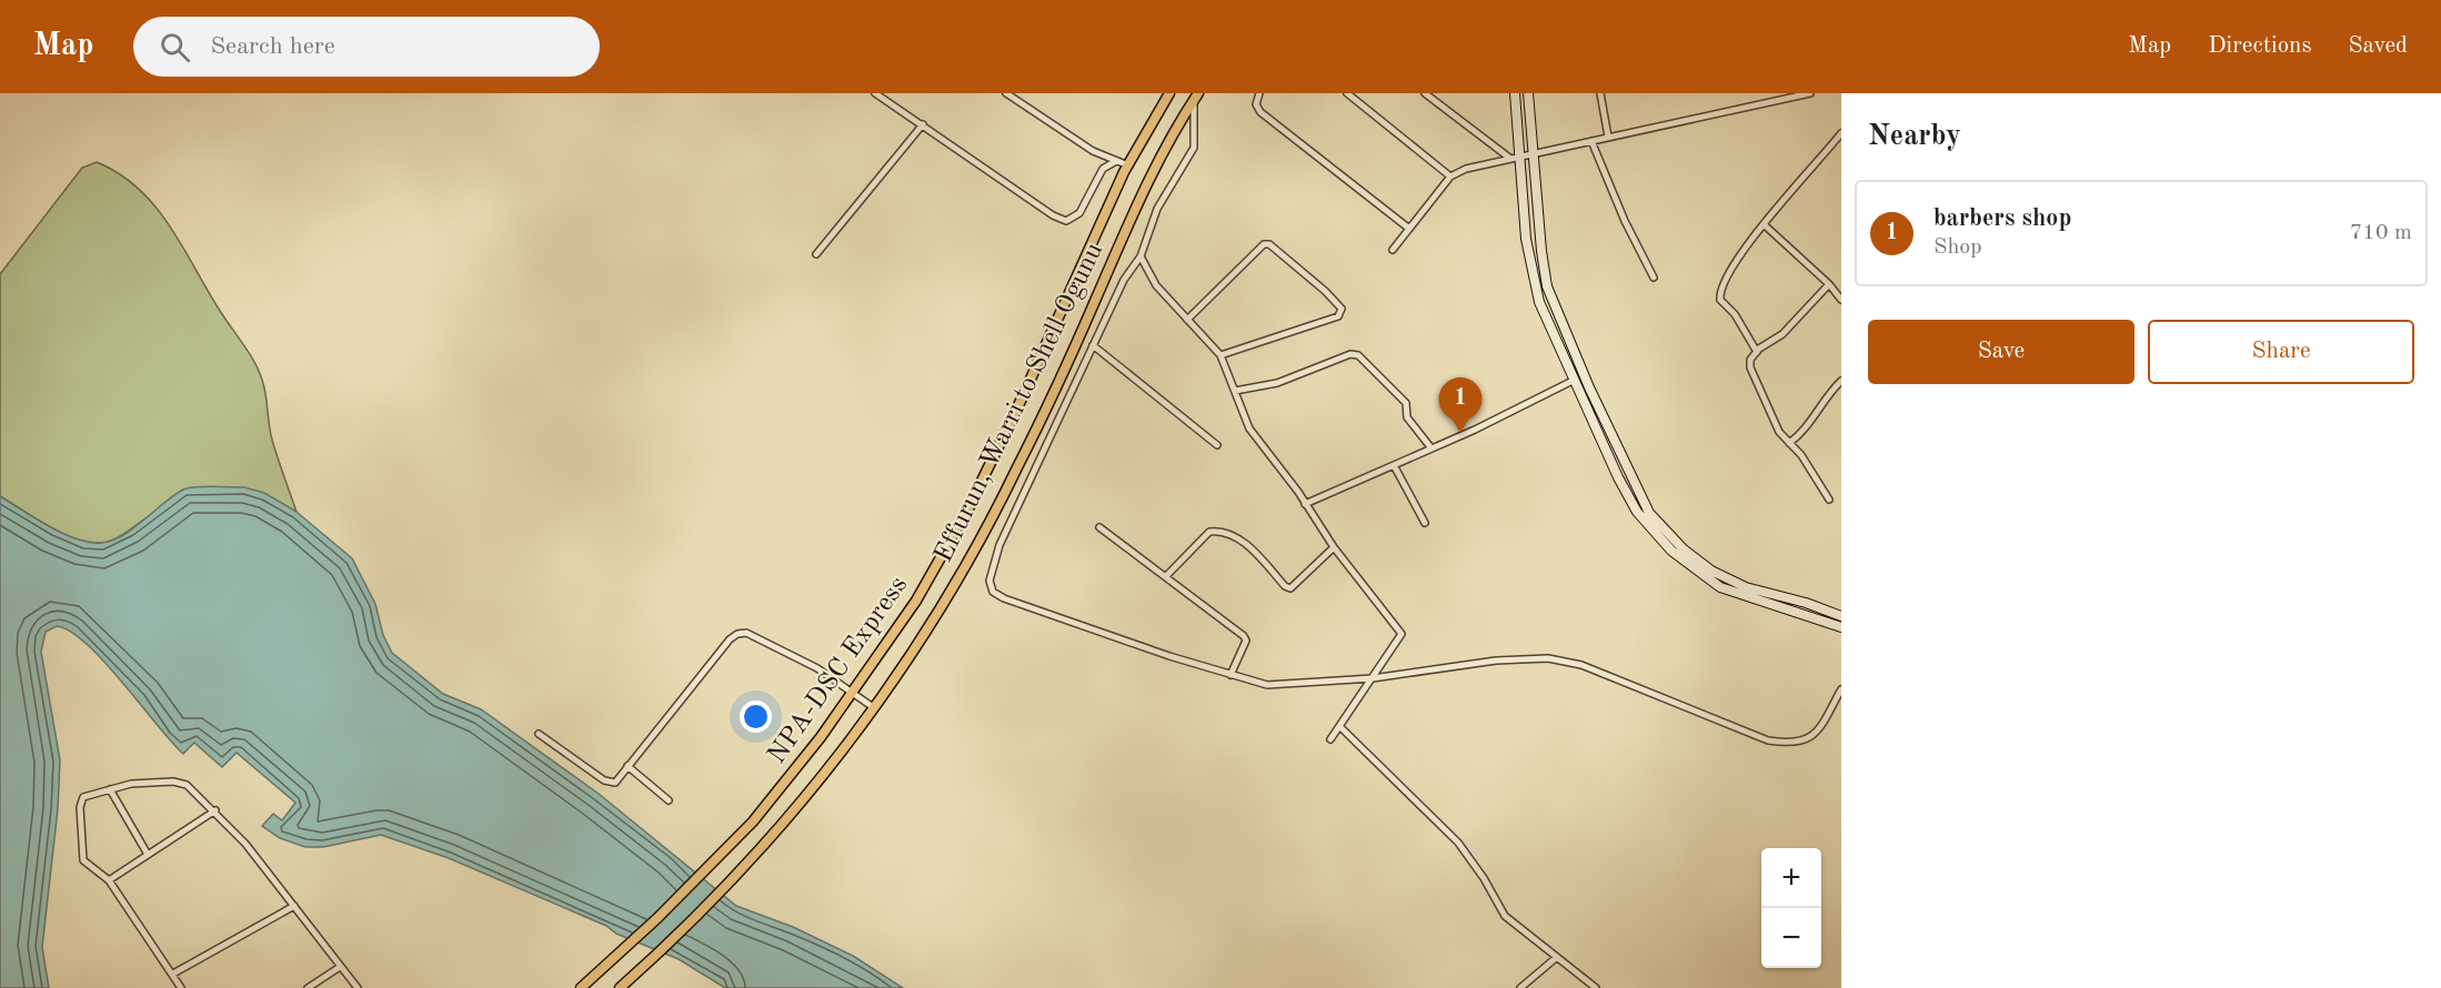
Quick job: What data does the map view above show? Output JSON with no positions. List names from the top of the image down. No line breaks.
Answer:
{"streets":{"main road":["Effurun, Warri to Shell Ogunu","NPA-DSC Express"]},"page":{"header":"Map","search":"Search here","nav":["Map","Directions","Saved"],"heading":"Nearby","list":[{"mark":"1","name":"barbers shop","note":"Shop","value":"710 m"}],"buttons":["Save","Share"],"pins":"1","map_buttons":["+","−"]}}
